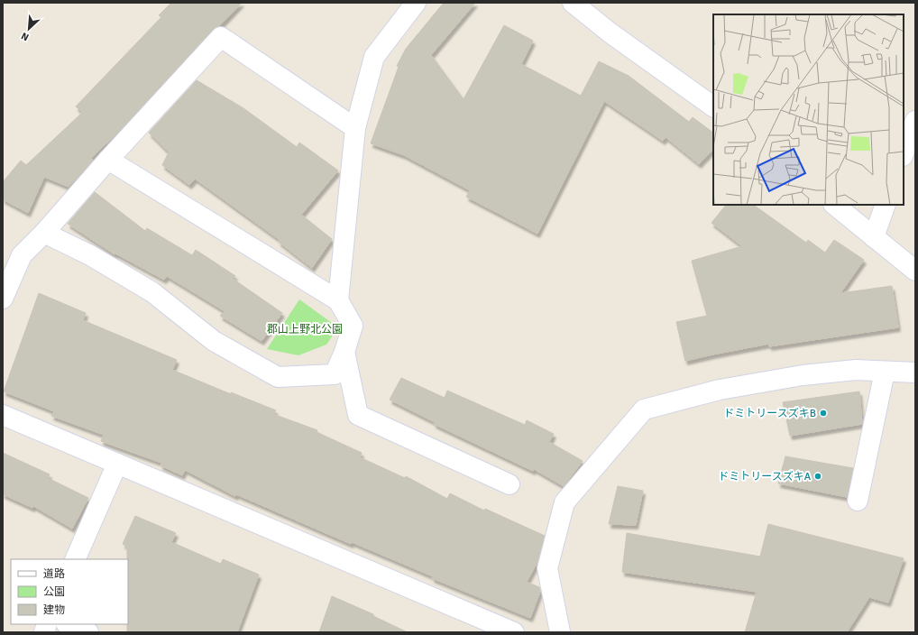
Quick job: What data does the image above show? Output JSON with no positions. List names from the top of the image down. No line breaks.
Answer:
{"parks":["郡山上野北公園"],"places":["ドミトリースズキB","ドミトリースズキA"],"legend":["道路","公園","建物"],"north":"bottom left"}
